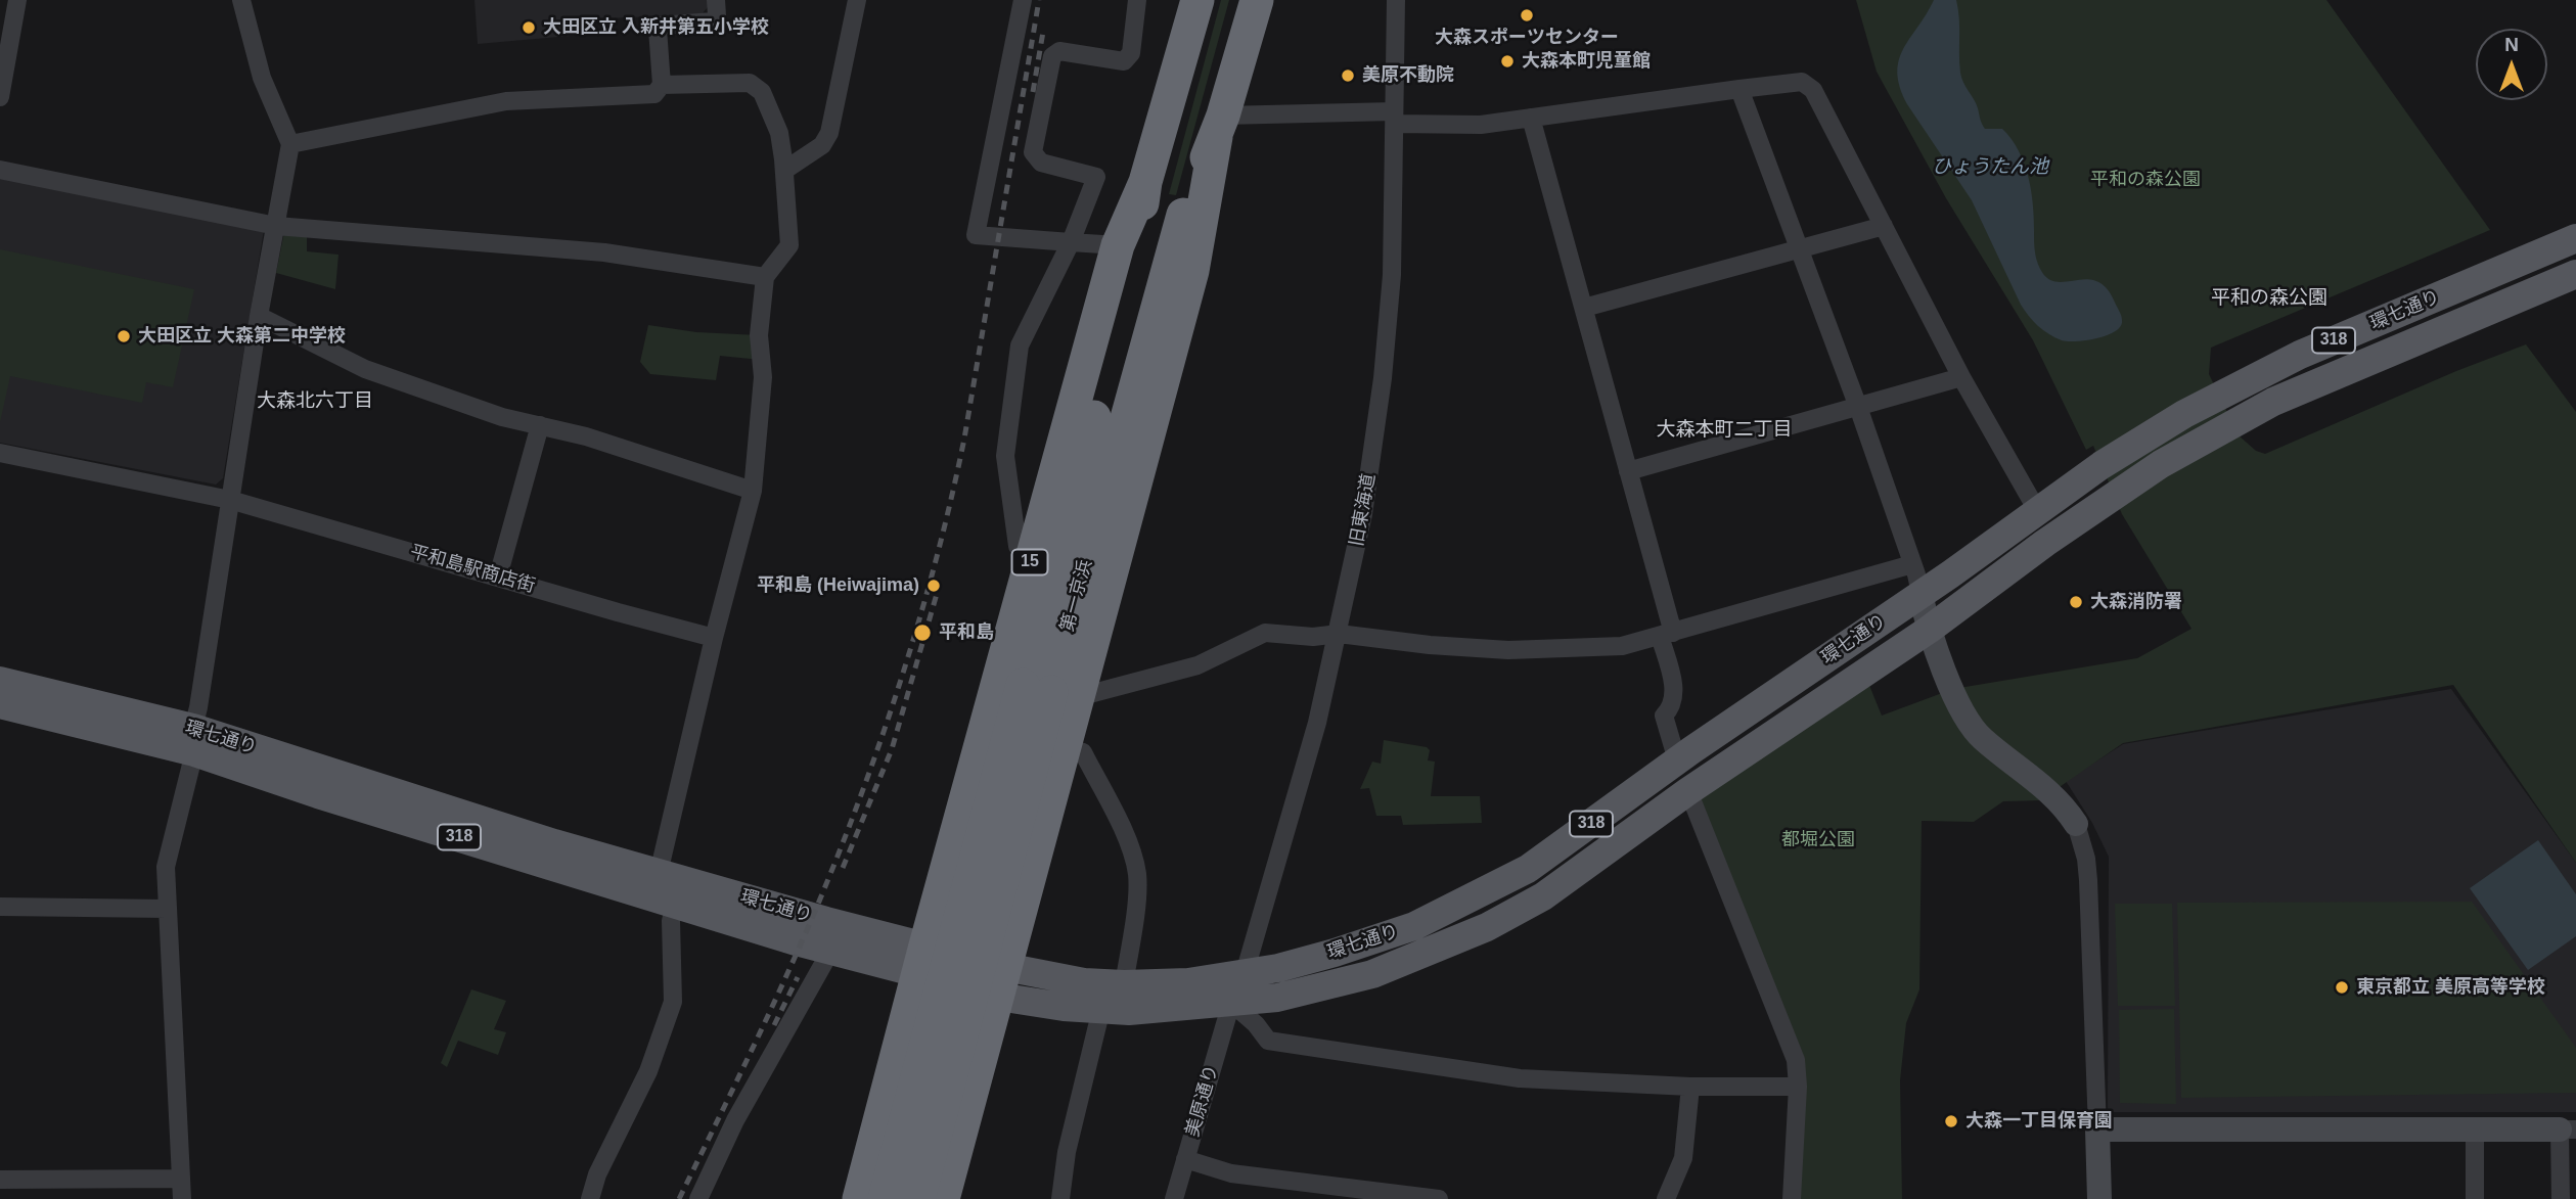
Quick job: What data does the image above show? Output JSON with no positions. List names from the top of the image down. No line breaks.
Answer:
{"streets":{"highway":["15","第一京浜"],"main road":["環七通り","318"],"street":["旧東海道","平和島駅商店街","美原通り"]},"crossings":[["環七通り","旧東海道"],["環七通り","15"],["環七通り","美原通り"],["旧東海道","美原通り"],["15","第一京浜"]],"districts":["平和の森公園","大森北六丁目","大森本町二丁目"],"water":["ひょうたん池"],"parks":["平和の森公園","都堀公園"],"places":["大森スポーツセンター","大田区立 入新井第五小学校","大森本町児童館","美原不動院","大田区立 大森第二中学校","平和島 (Heiwajima)","大森消防署","平和島","東京都立 美原高等学校","大森一丁目保育園"],"north":"top"}
